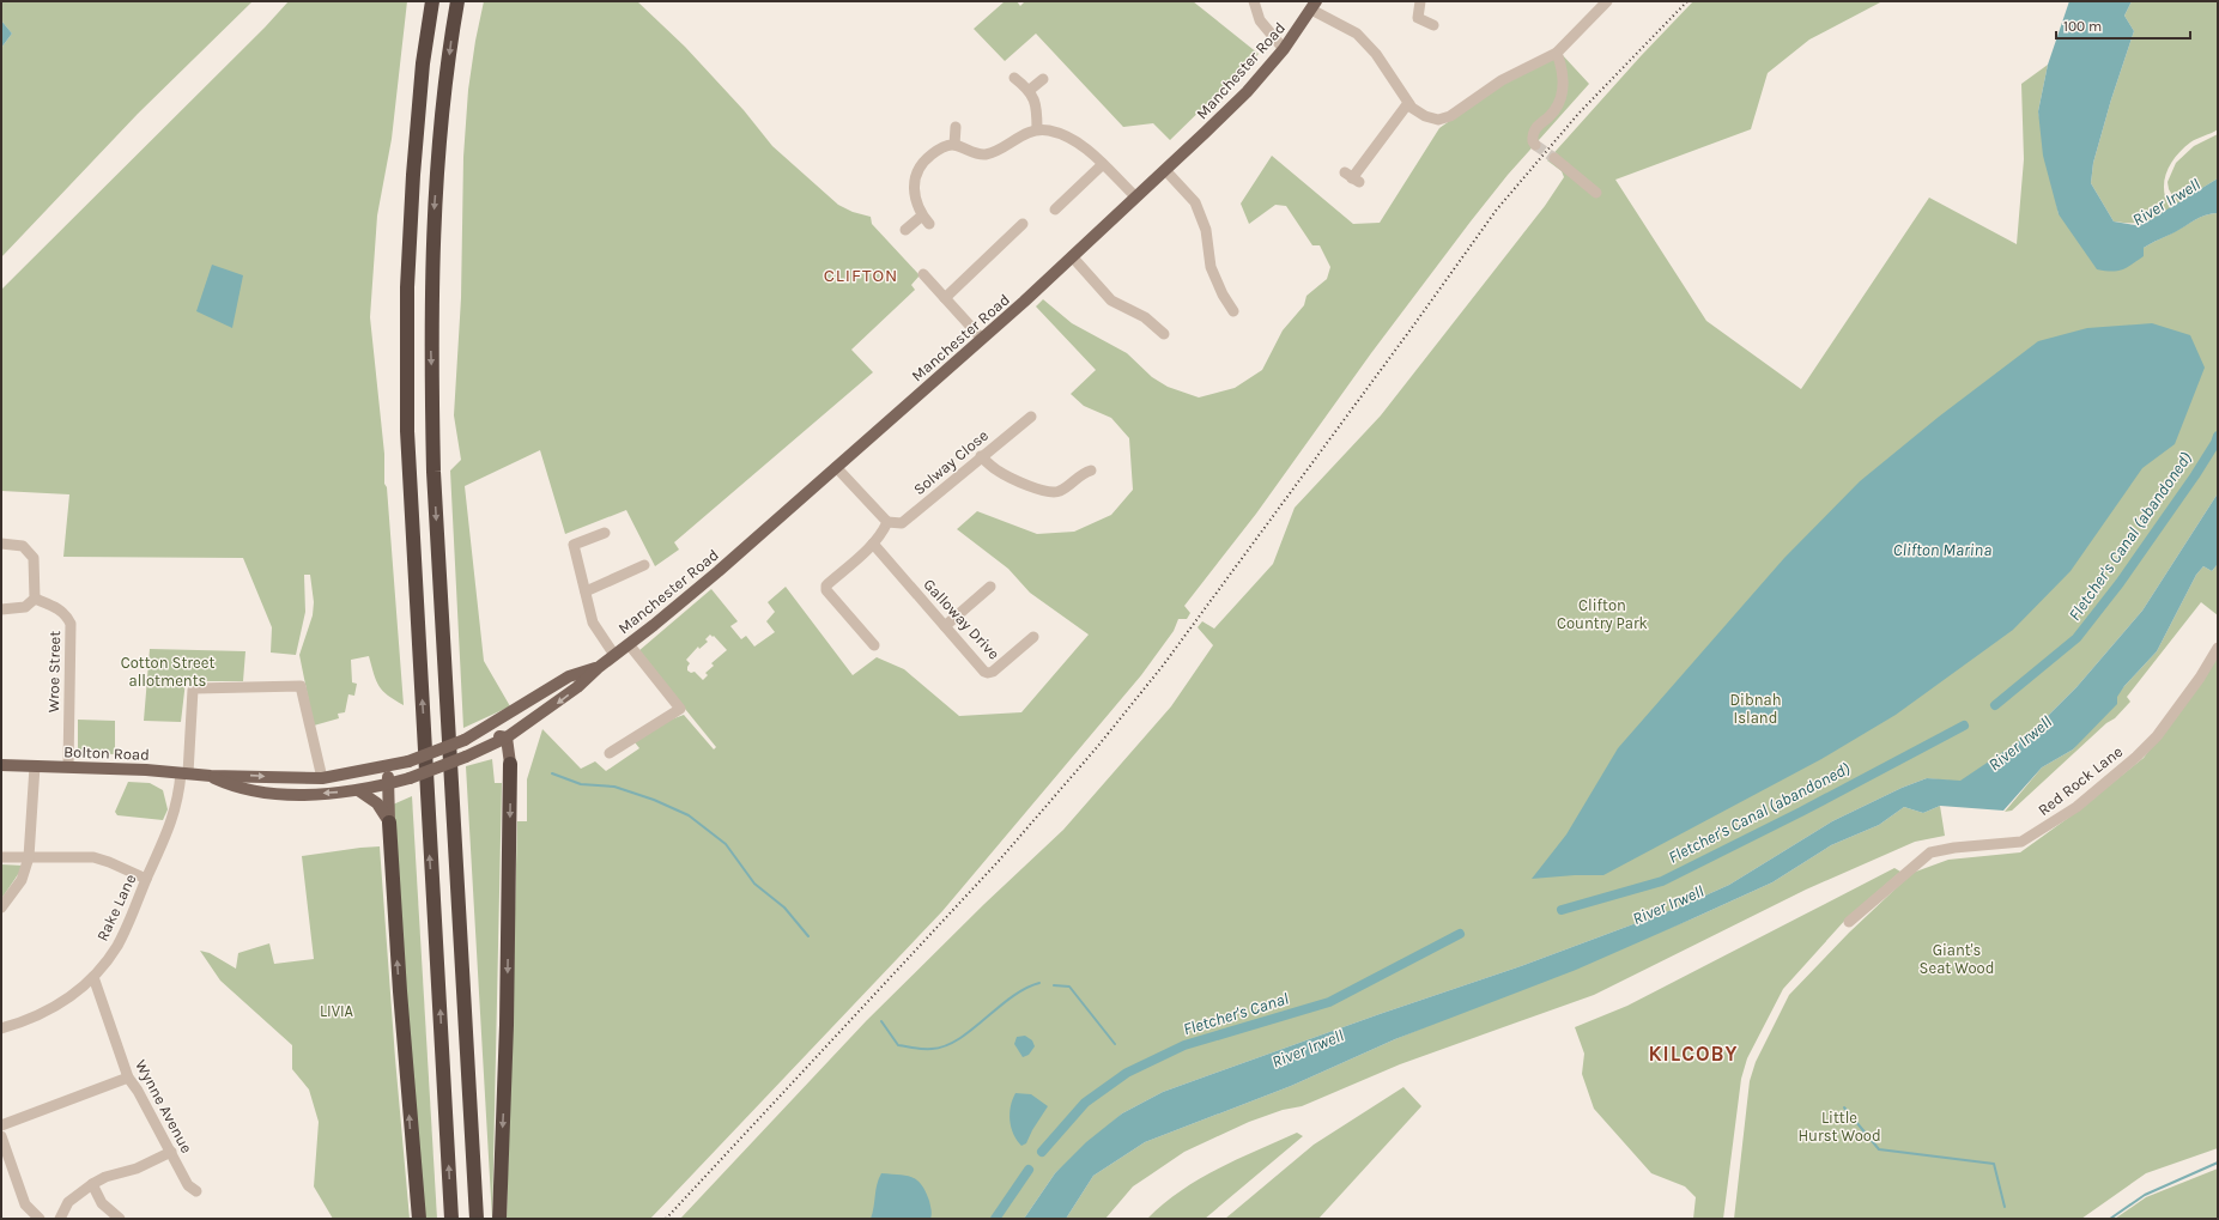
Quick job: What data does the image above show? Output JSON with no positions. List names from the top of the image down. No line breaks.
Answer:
{"streets":{"main road":["Manchester Road","Bolton Road"],"street":["Solway Close","Galloway Drive","Wroe Street","Red Rock Lane","Rake Lane","Wynne Avenue"]},"crossings":[["Manchester Road","Bolton Road"],["Wroe Street","Bolton Road"],["Bolton Road","Rake Lane"],["Rake Lane","Wynne Avenue"]],"districts":["CLIFTON","KILCOBY"],"water":["River Irwell","Fletcher's Canal (abandoned)","Clifton Marina","Fletcher's Canal"],"parks":["Clifton Country Park","Cotton Street allotments","Dibnah Island","Giant's Seat Wood","LIVIA","Little Hurst Wood"],"scale_bar":"100 m"}
